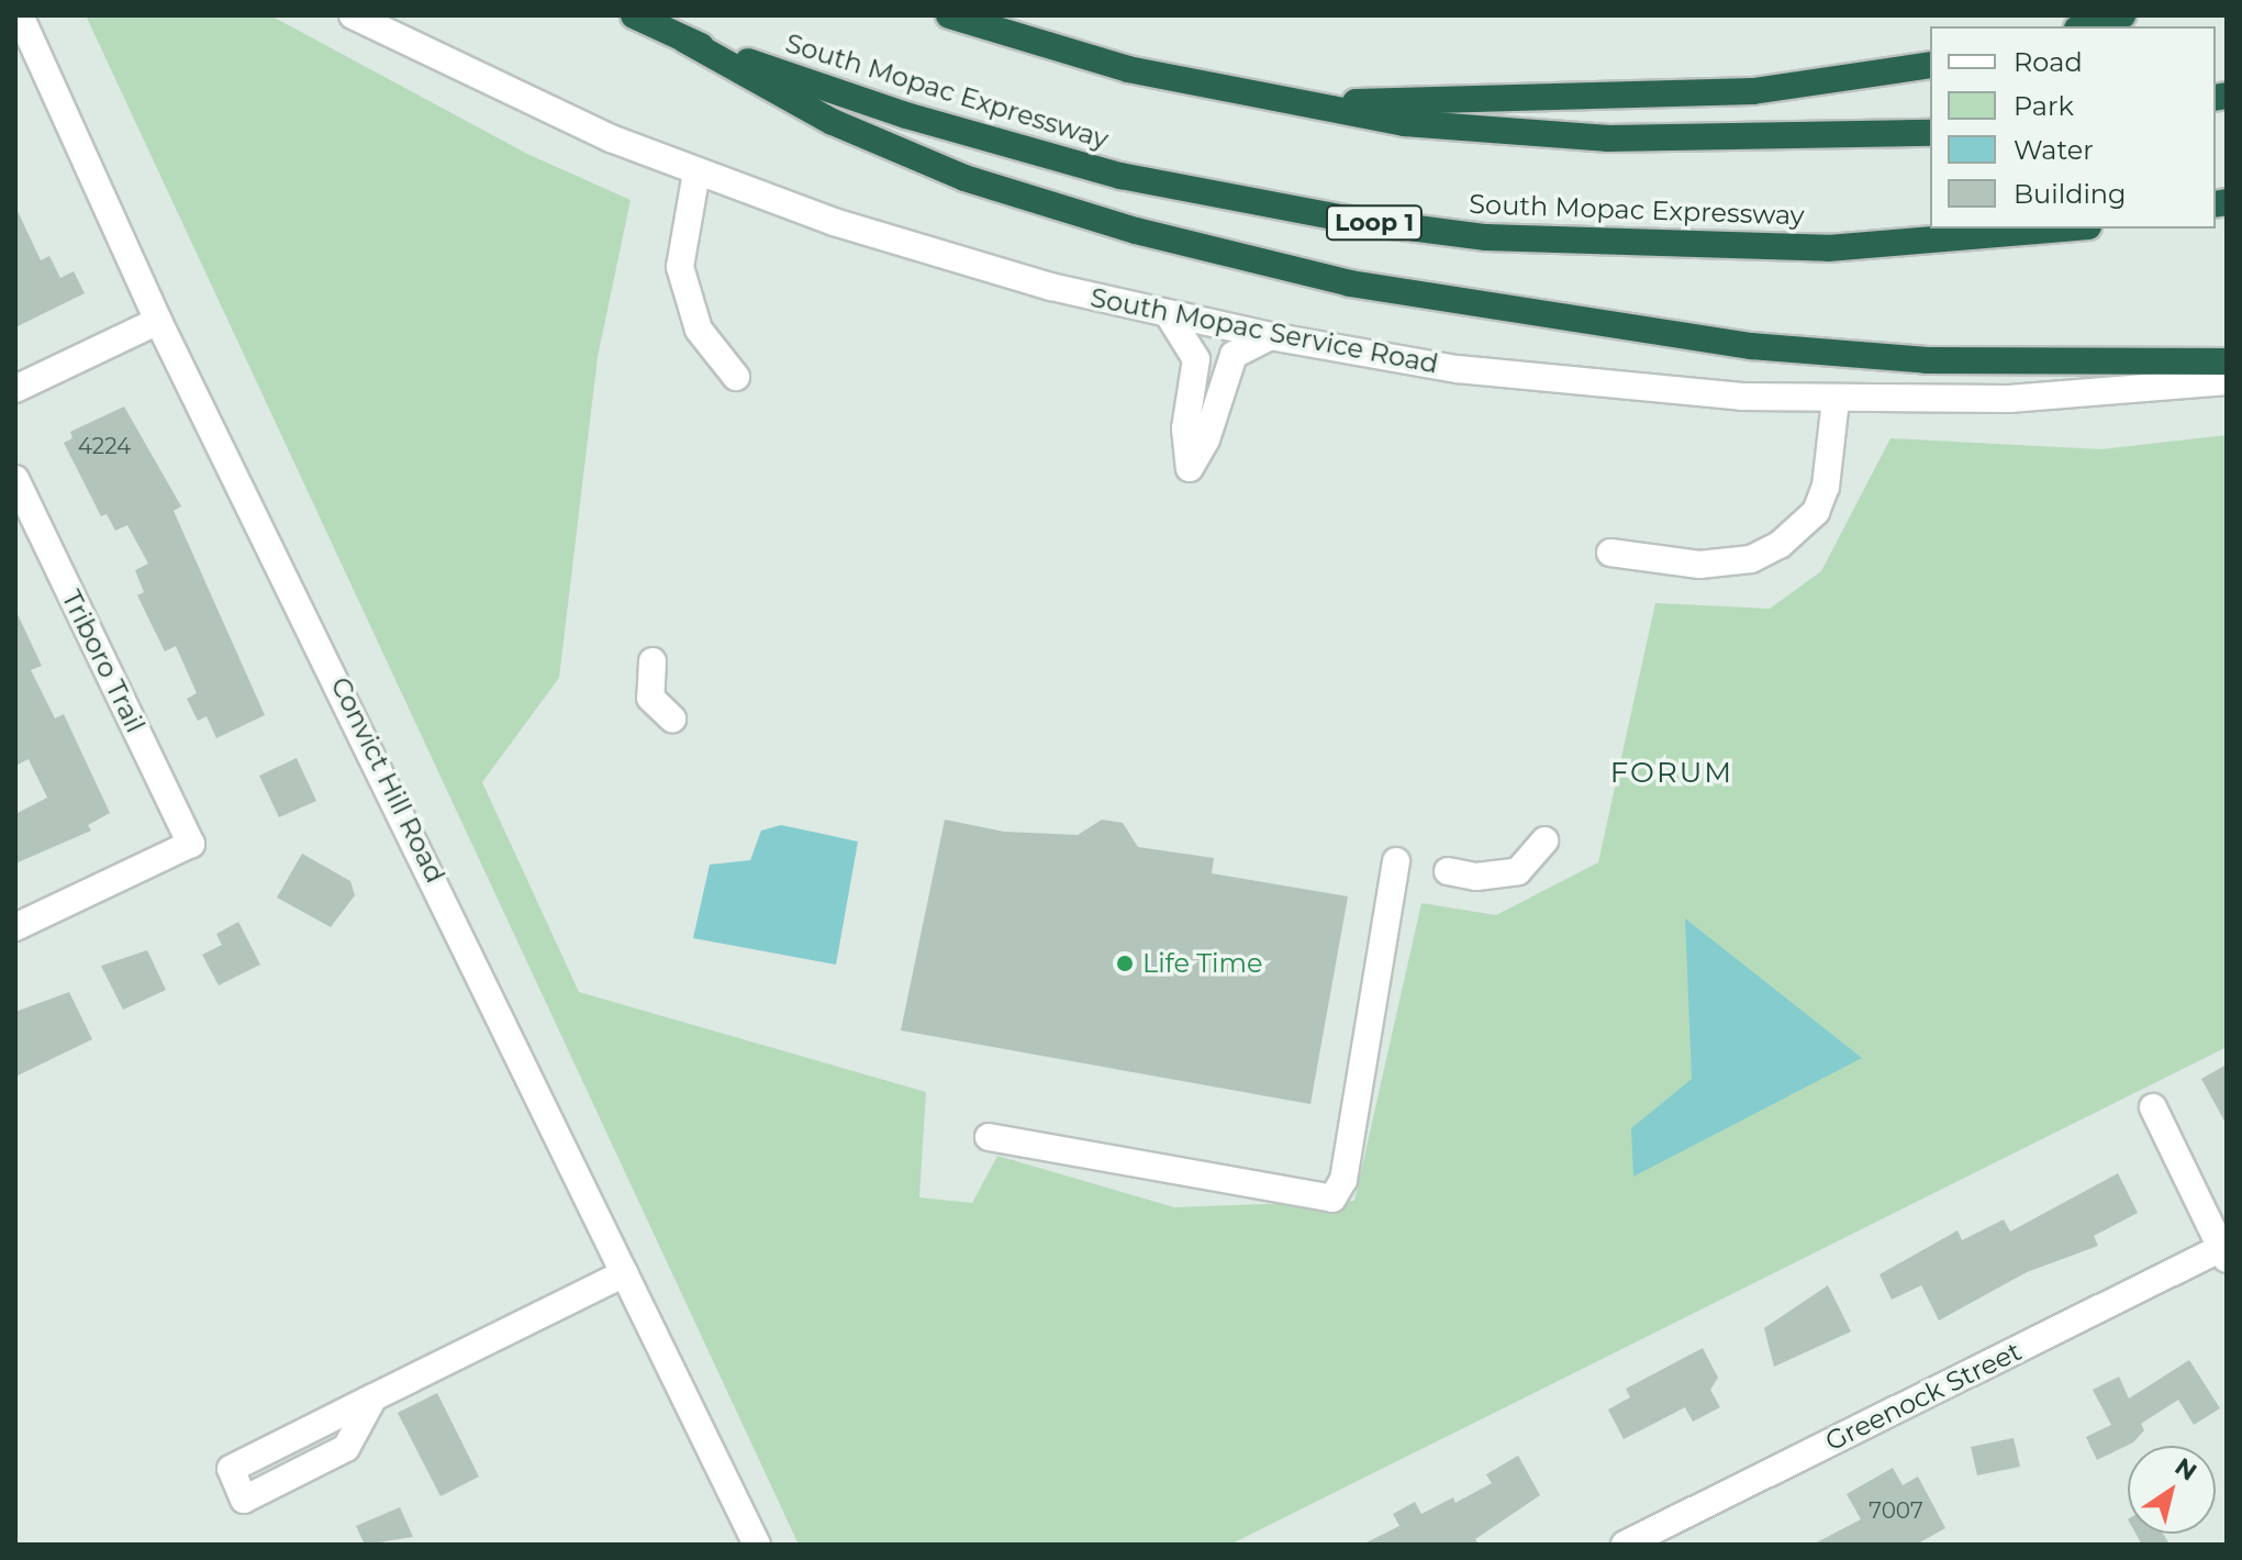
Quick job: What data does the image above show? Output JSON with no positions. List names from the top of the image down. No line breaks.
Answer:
{"streets":{"highway":["South Mopac Expressway","Loop 1"],"street":["South Mopac Service Road","Triboro Trail","Convict Hill Road","Greenock Street"]},"districts":["FORUM"],"places":["Life Time"],"house_numbers":["4224","7007"],"legend":["Road","Park","Water","Building"],"north":"top right"}
